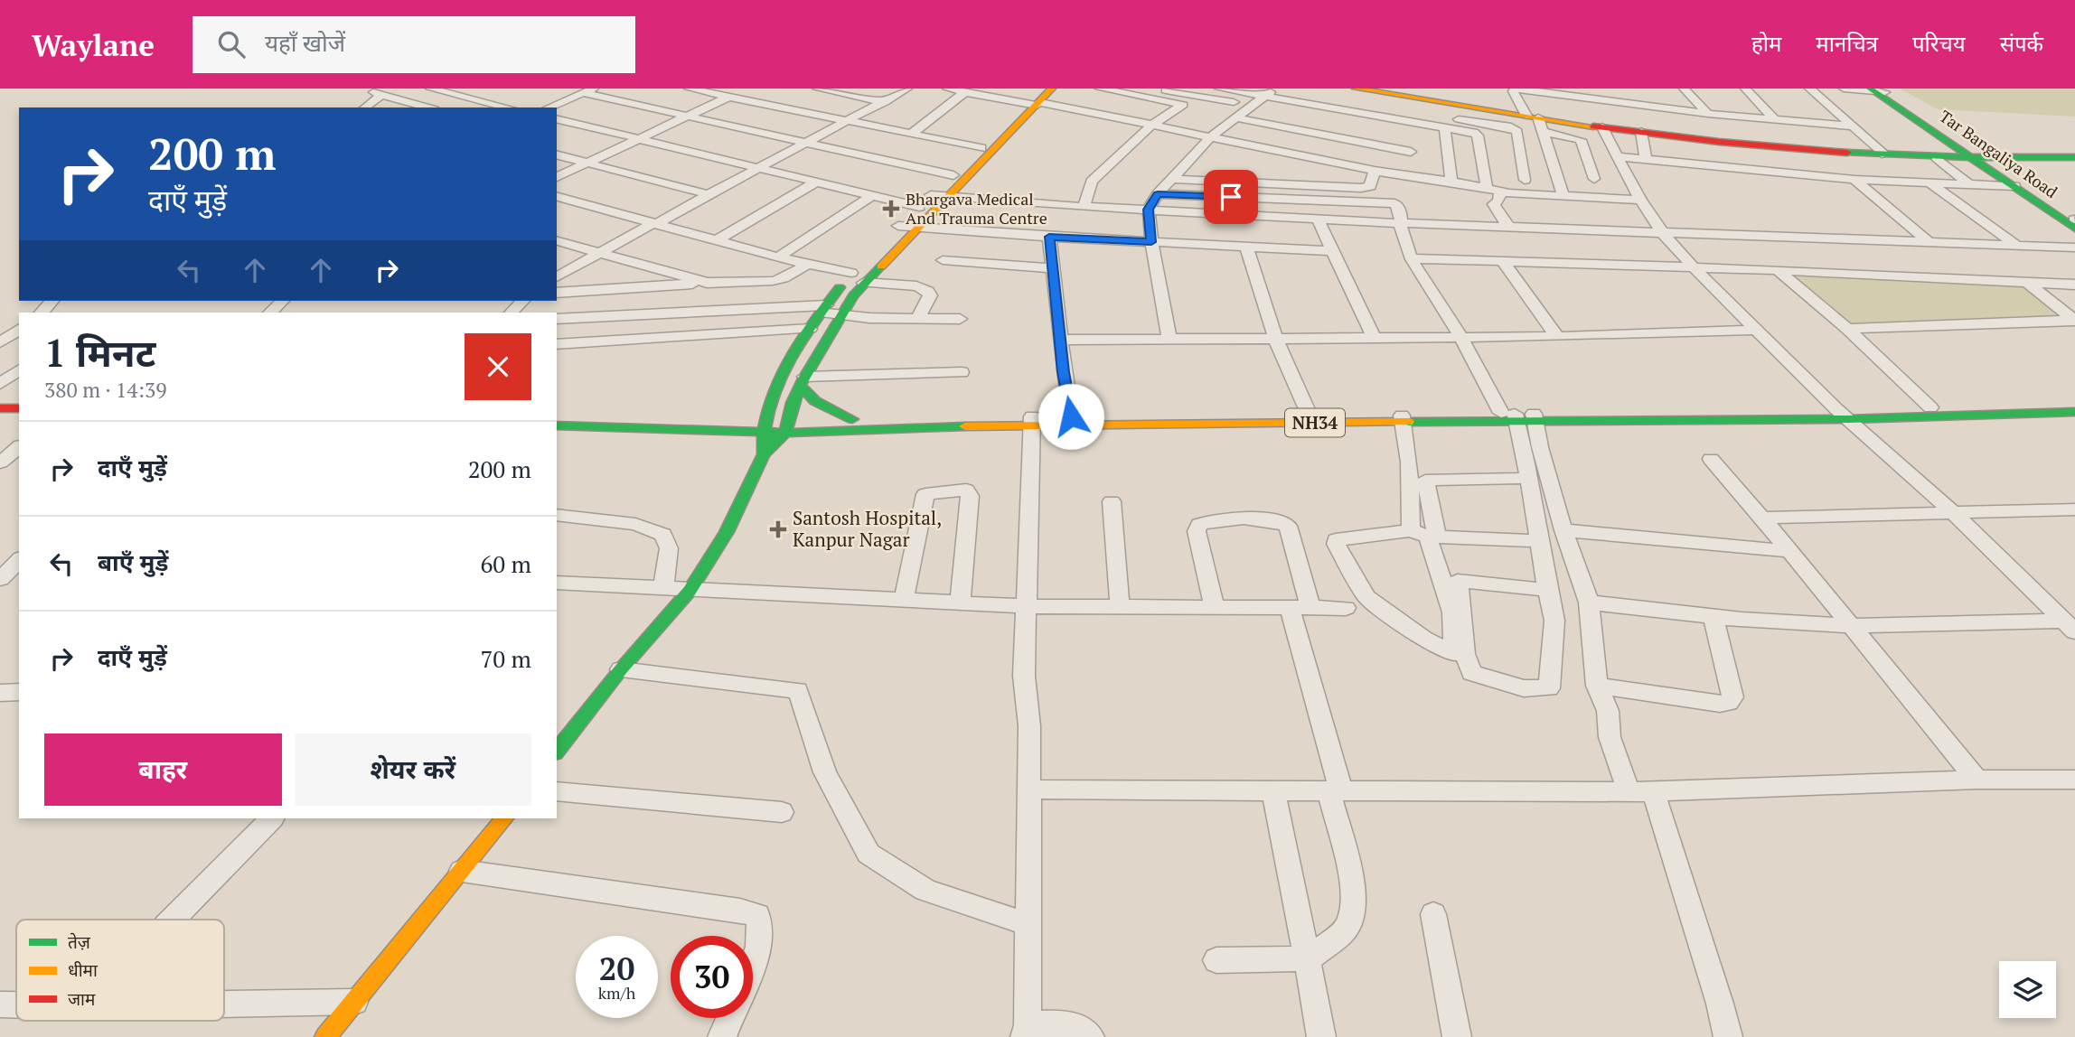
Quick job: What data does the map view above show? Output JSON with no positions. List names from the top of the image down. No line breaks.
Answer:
{"streets":{"main road":["Tar Bangaliya Road","NH34"]},"places":{"health":["Bhargava Medical And Trauma Centre","Santosh Hospital, Kanpur Nagar"]},"legend":["तेज़","धीमा","जाम"],"page":{"header":"Waylane","search":"यहाँ खोजें","nav":["होम","मानचित्र","परिचय","संपर्क"],"turn":["200 m","दाएँ मुड़ें"],"heading":["1 मिनट","380 m · 14:39"],"list":[{"name":"दाएँ मुड़ें","value":"200 m"},{"name":"बाएँ मुड़ें","value":"60 m"},{"name":"दाएँ मुड़ें","value":"70 m"}],"buttons":["बाहर","शेयर करें"],"speed":"20 km/h","limit":"30"}}
